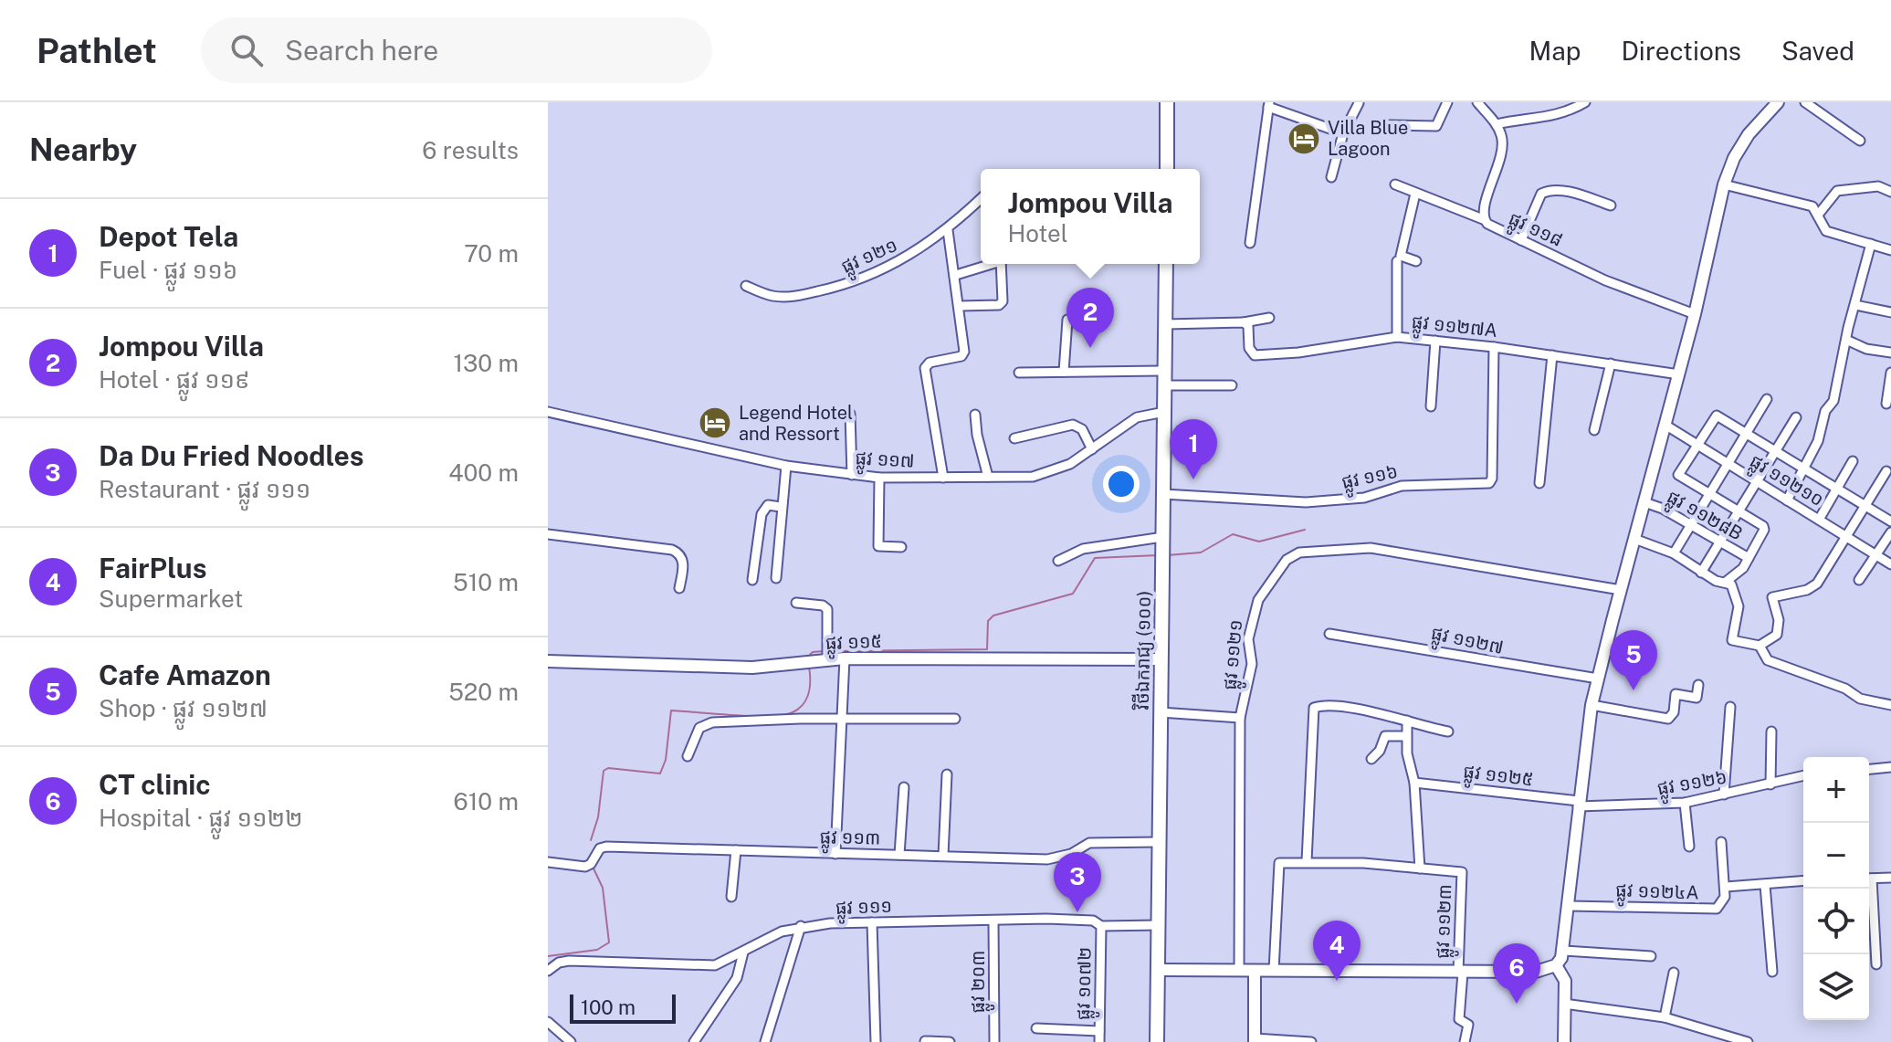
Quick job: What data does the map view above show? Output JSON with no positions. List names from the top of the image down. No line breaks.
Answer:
{"streets":{"main road":["ផ្លូវ ១១៥","វិថីឯករាជ្យ (១០០)"],"street":["ផ្លូវ ១១៨","ផ្លូវ ១២១","ផ្លូវ ១១២៧A","ផ្លូវ ១១៧","ផ្លូវ ១១៦","ផ្លូវ ១១២១០","ផ្លូវ ១១២៨B","ផ្លូវ ១១២៧","ផ្លូវ ១១២១","ផ្លូវ ១១២៥","ផ្លូវ ១១២៦","ផ្លូវ ១១៣","ផ្លូវ ១១២៤A","ផ្លូវ ១១១","ផ្លូវ ១១២៣","ផ្លូវ ២០៣","ផ្លូវ ១០៧២"]},"crossings":[["ផ្លូវ ១១២៧A","ផ្លូវ ១១៦"],["ផ្លូវ ១១៧","វិថីឯករាជ្យ (១០០)"],["ផ្លូវ ១១៦","វិថីឯករាជ្យ (១០០)"],["ផ្លូវ ១១៥","វិថីឯករាជ្យ (១០០)"],["វិថីឯករាជ្យ (១០០)","ផ្លូវ ១១៣"],["វិថីឯករាជ្យ (១០០)","ផ្លូវ ១១១"],["ផ្លូវ ១១២៥","ផ្លូវ ១១២៦"],["ផ្លូវ ១១១","ផ្លូវ ២០៣"],["ផ្លូវ ១១១","ផ្លូវ ១០៧២"]],"places":{"hotel":["Villa Blue Lagoon","Legend Hotel and Ressort"]},"scale_bar":"100 m","page":{"header":"Pathlet","search":"Search here","nav":["Map","Directions","Saved"],"heading":["Nearby","6 results"],"popup":["Jompou Villa","Hotel"],"list":[{"mark":"1","name":"Depot Tela","note":"Fuel · ផ្លូវ ១១៦","value":"70 m"},{"mark":"2","name":"Jompou Villa","note":"Hotel · ផ្លូវ ១១៩","value":"130 m"},{"mark":"3","name":"Da Du Fried Noodles","note":"Restaurant · ផ្លូវ ១១១","value":"400 m"},{"mark":"4","name":"FairPlus","note":"Supermarket","value":"510 m"},{"mark":"5","name":"Cafe Amazon","note":"Shop · ផ្លូវ ១១២៧","value":"520 m"},{"mark":"6","name":"CT clinic","note":"Hospital · ផ្លូវ ១១២២","value":"610 m"}],"pins":["2","1","5","3","4","6"],"map_buttons":["+","−"],"scale":"100 m"}}
